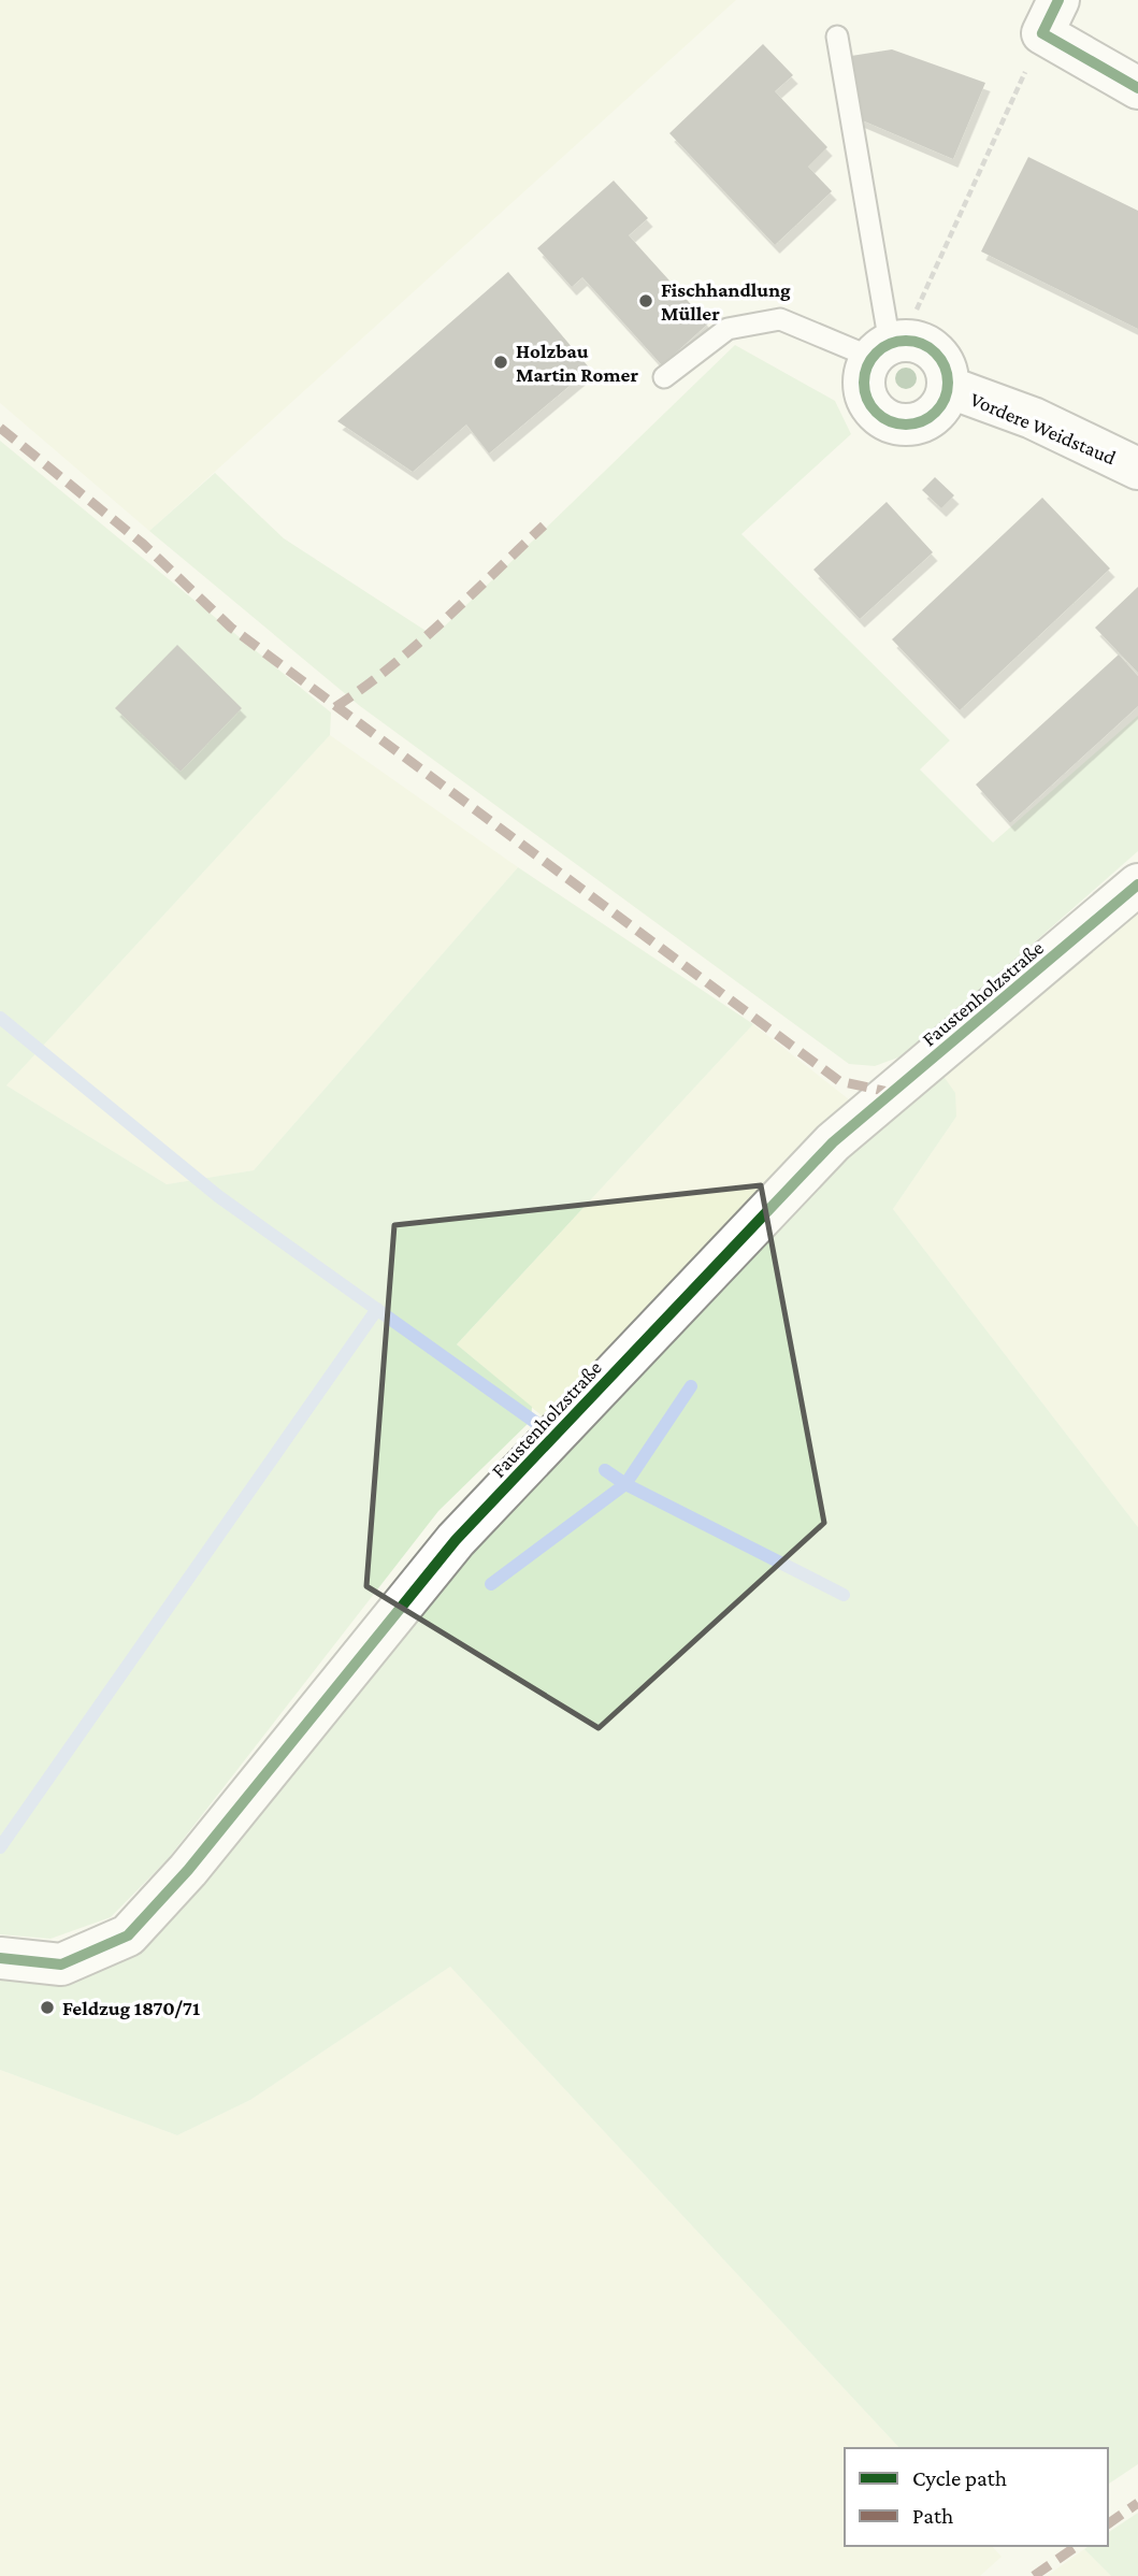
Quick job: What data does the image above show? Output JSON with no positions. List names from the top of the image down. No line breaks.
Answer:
{"streets":{"street":["Vordere Weidstaud","Faustenholzstraße"]},"places":["Fischhandlung Müller","Holzbau Martin Romer","Feldzug 1870/71"],"legend":["Cycle path","Path"]}
